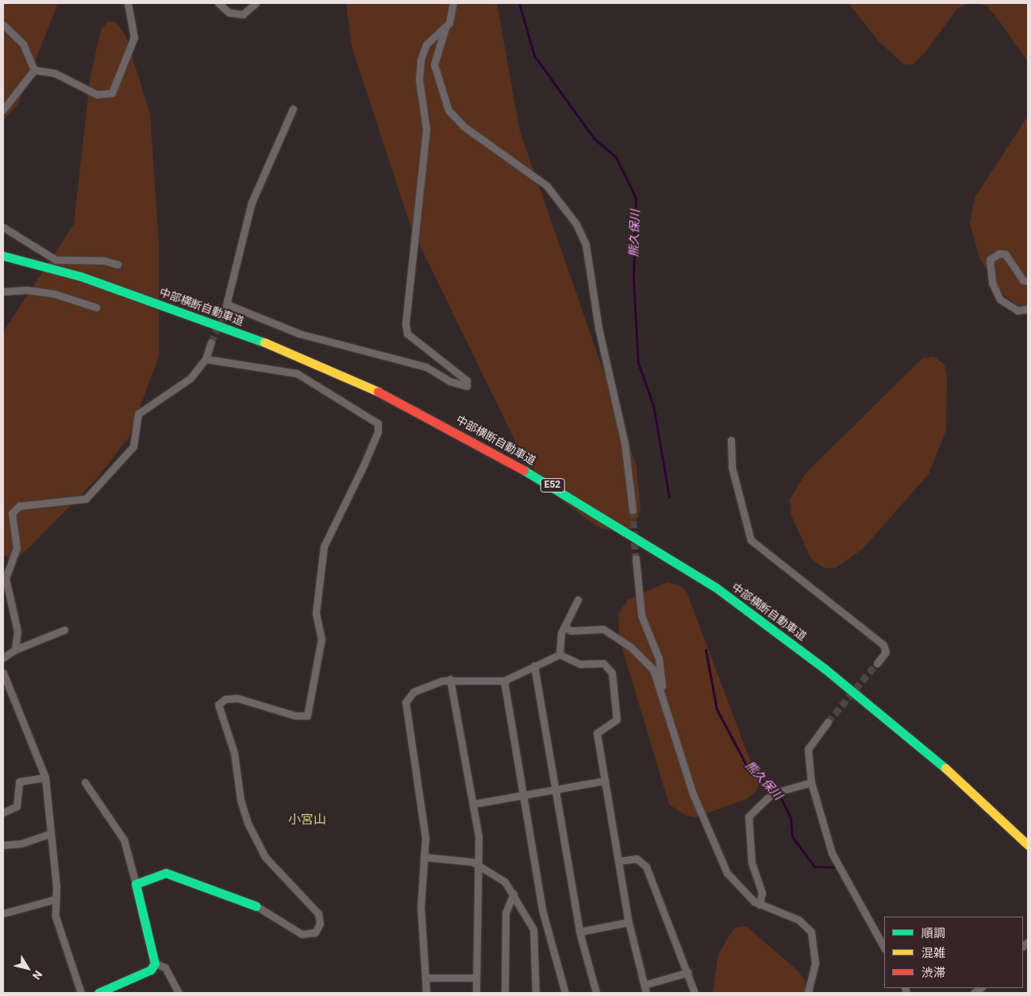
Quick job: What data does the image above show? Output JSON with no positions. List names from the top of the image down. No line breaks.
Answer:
{"streets":{"main road":["中部横断自動車道","E52"]},"districts":["小宮山"],"water":["熊久保川"],"legend":["順調","混雑","渋滞"],"north":"bottom right"}
